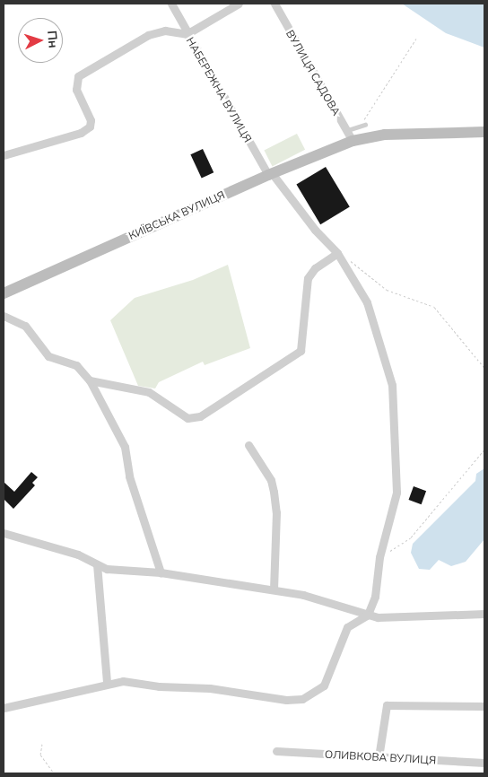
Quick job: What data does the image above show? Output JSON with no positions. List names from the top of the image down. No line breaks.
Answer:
{"streets":{"street":["ВУЛИЦЯ САДОВА","НАБЕРЕЖНА ВУЛИЦЯ","КИЇВСЬКА ВУЛИЦЯ","ОЛИВКОВА ВУЛИЦЯ"]},"crossings":[["ВУЛИЦЯ САДОВА","КИЇВСЬКА ВУЛИЦЯ"],["НАБЕРЕЖНА ВУЛИЦЯ","КИЇВСЬКА ВУЛИЦЯ"]],"north":"right"}
